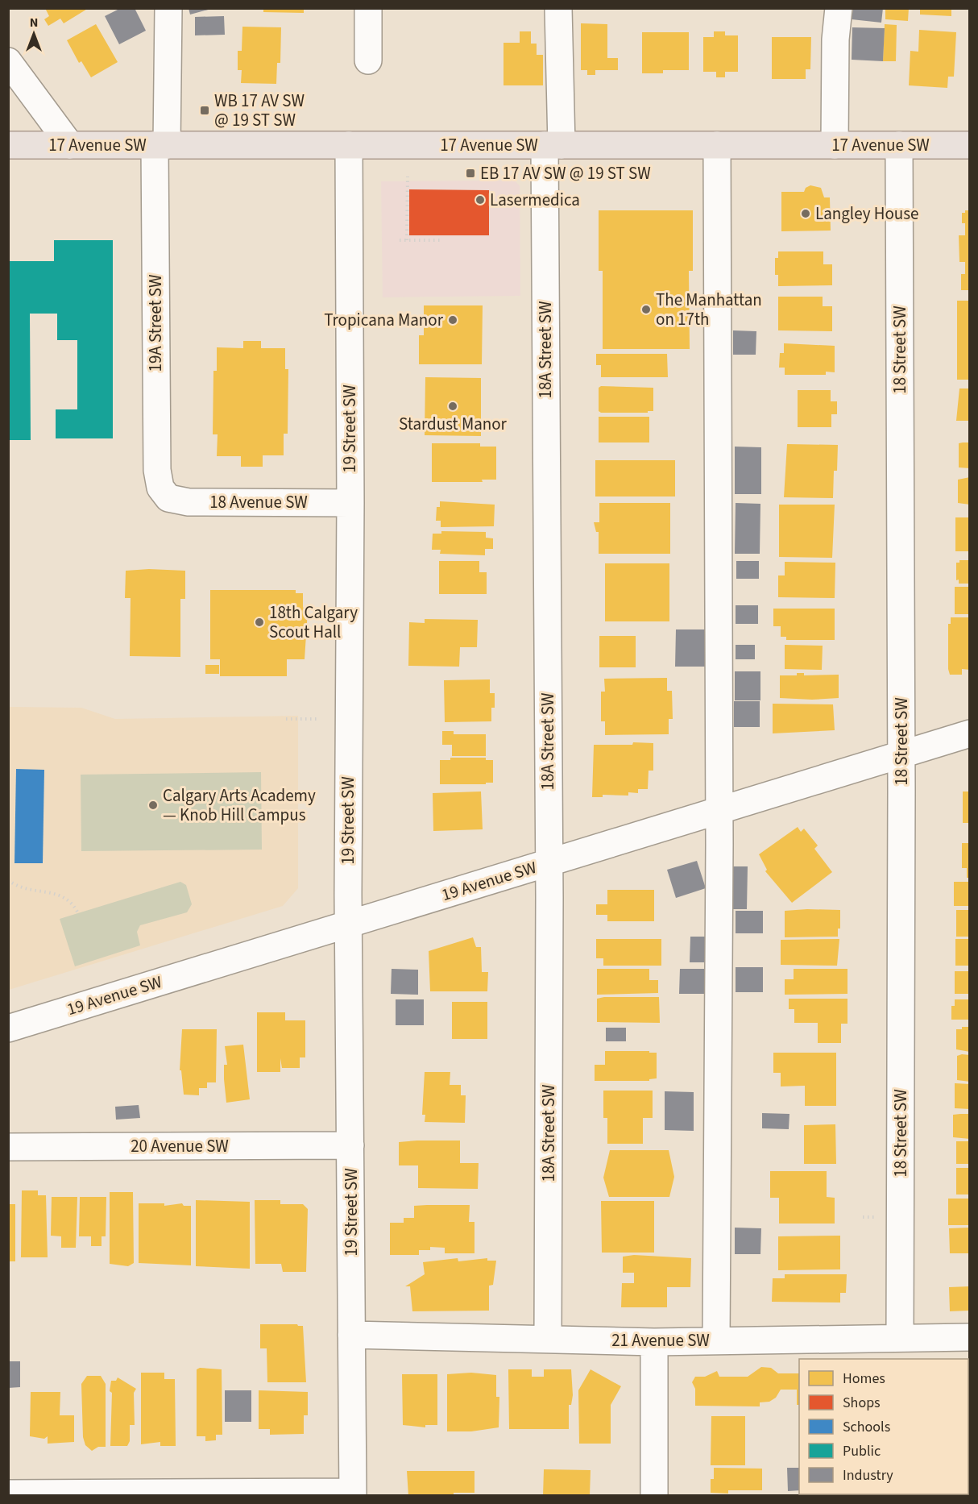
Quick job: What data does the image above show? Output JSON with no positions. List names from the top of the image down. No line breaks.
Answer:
{"streets":{"main road":["17 Avenue SW"],"street":["19A Street SW","18A Street SW","18 Street SW","19 Street SW","18 Avenue SW","19 Avenue SW","20 Avenue SW","21 Avenue SW"]},"crossings":[["17 Avenue SW","19A Street SW"],["17 Avenue SW","18A Street SW"],["17 Avenue SW","18 Street SW"],["17 Avenue SW","19 Street SW"],["19A Street SW","18 Avenue SW"],["18A Street SW","19 Avenue SW"],["18A Street SW","21 Avenue SW"],["18 Street SW","19 Avenue SW"],["18 Street SW","21 Avenue SW"],["19 Street SW","18 Avenue SW"],["19 Street SW","19 Avenue SW"],["19 Street SW","20 Avenue SW"],["19 Street SW","21 Avenue SW"]],"places":{"transit":["WB 17 AV SW @ 19 ST SW","EB 17 AV SW @ 19 ST SW"],"other":["Lasermedica","Langley House","The Manhattan on 17th","Tropicana Manor","Stardust Manor","18th Calgary Scout Hall","Calgary Arts Academy — Knob Hill Campus"]},"legend":["Homes","Shops","Schools","Public","Industry"],"north":"top"}
